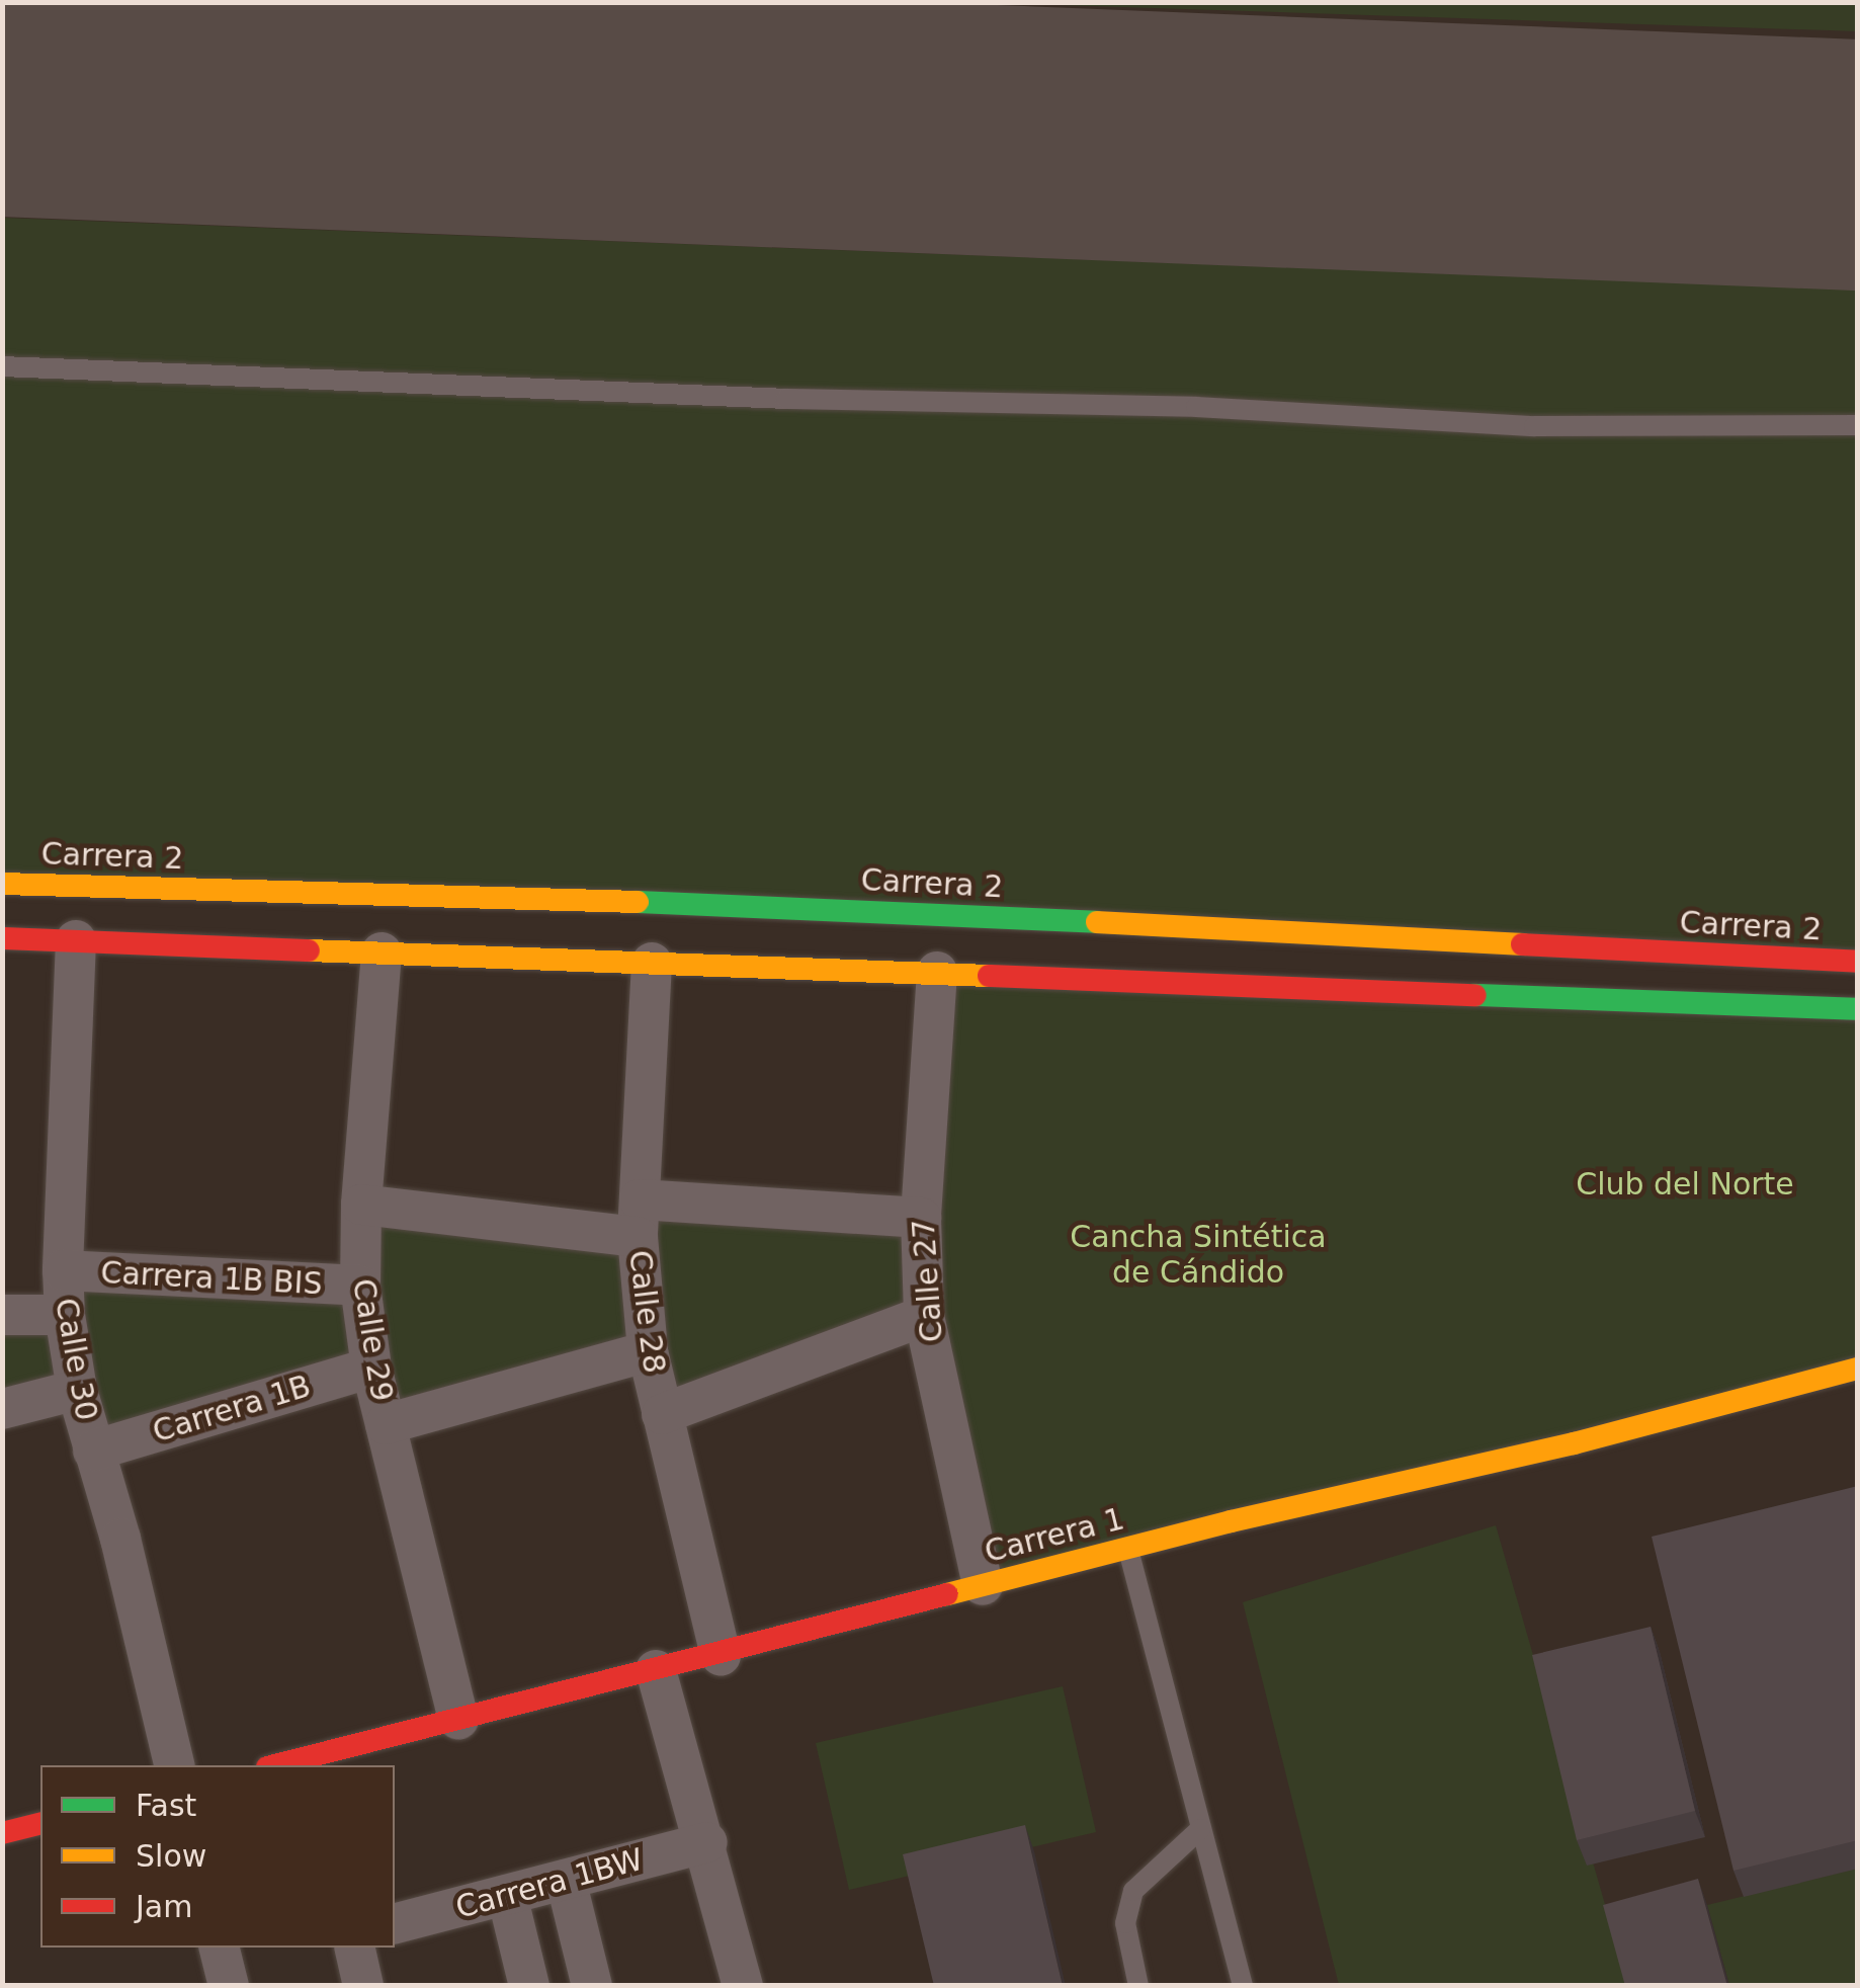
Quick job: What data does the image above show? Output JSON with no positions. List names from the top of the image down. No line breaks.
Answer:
{"streets":{"main road":["Carrera 2","Carrera 1"],"street":["Carrera 1B BIS","Calle 27","Calle 28","Calle 29","Calle 30","Carrera 1B","Carrera 1BW"]},"crossings":[["Carrera 1B BIS","Calle 29"],["Carrera 1B BIS","Calle 30"],["Calle 27","Carrera 1"],["Calle 28","Carrera 1"],["Calle 29","Carrera 1B"],["Calle 29","Carrera 1"],["Calle 30","Carrera 1B"]],"parks":["Club del Norte","Cancha Sintética de Cándido"],"legend":["Fast","Slow","Jam"]}
